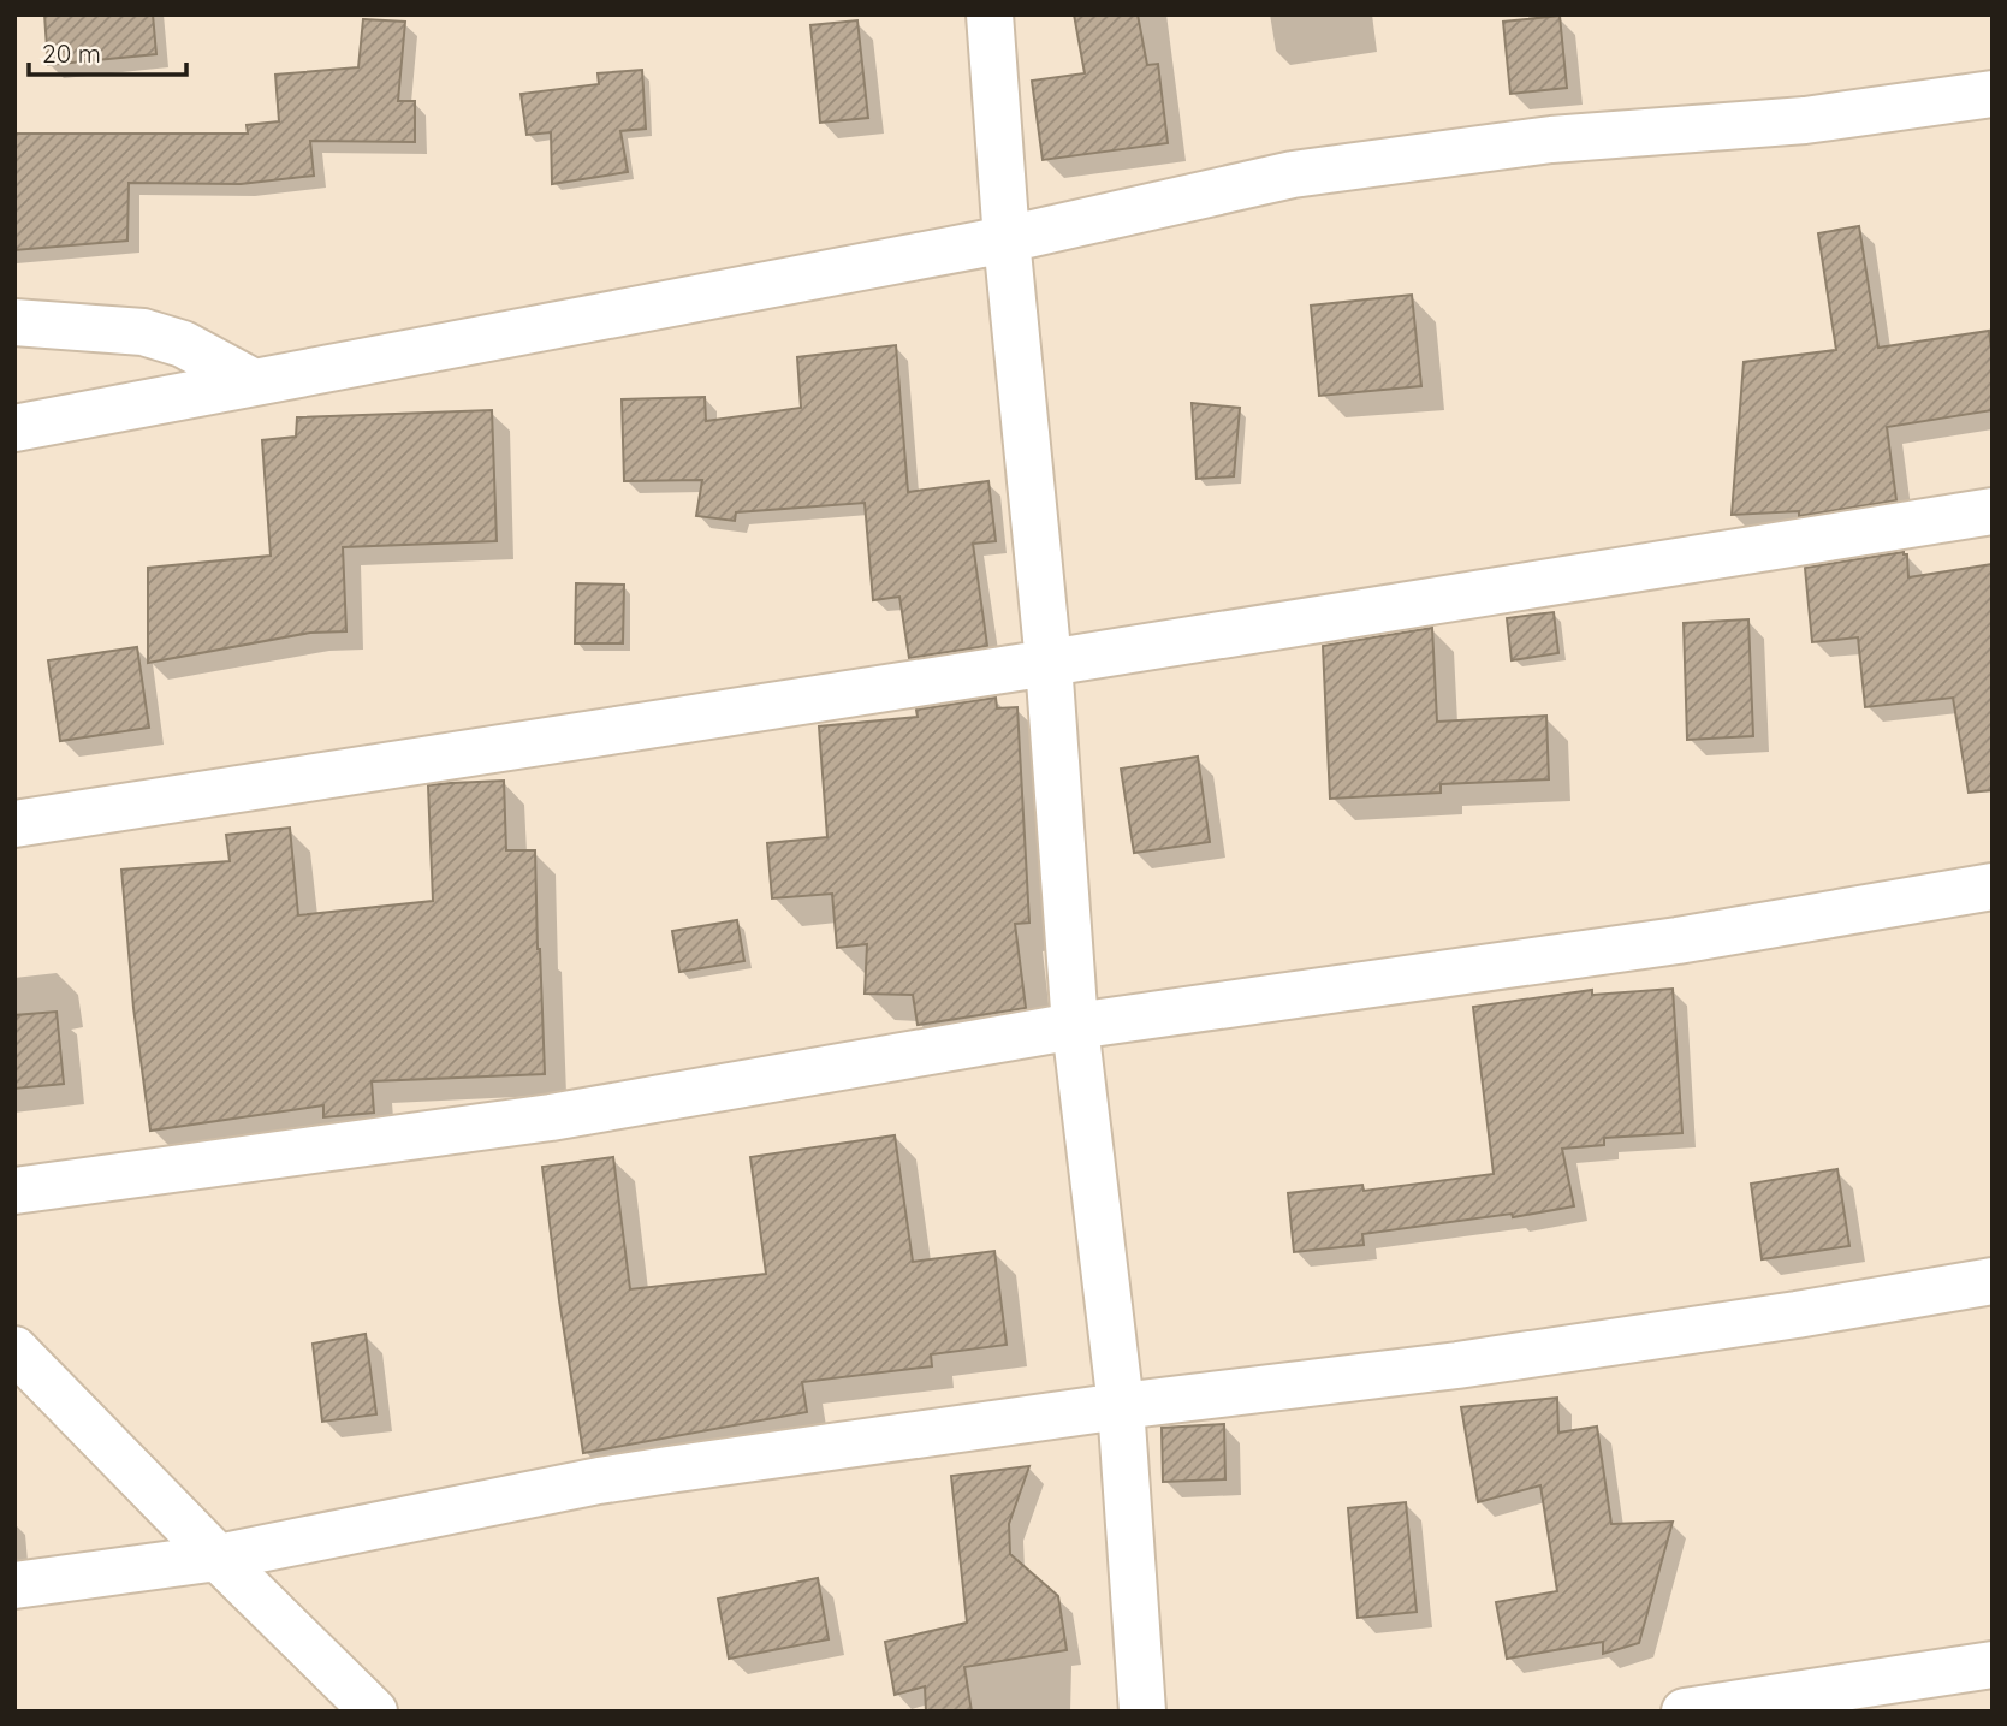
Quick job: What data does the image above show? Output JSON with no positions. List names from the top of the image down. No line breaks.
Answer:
{"scale_bar":"20 m"}
